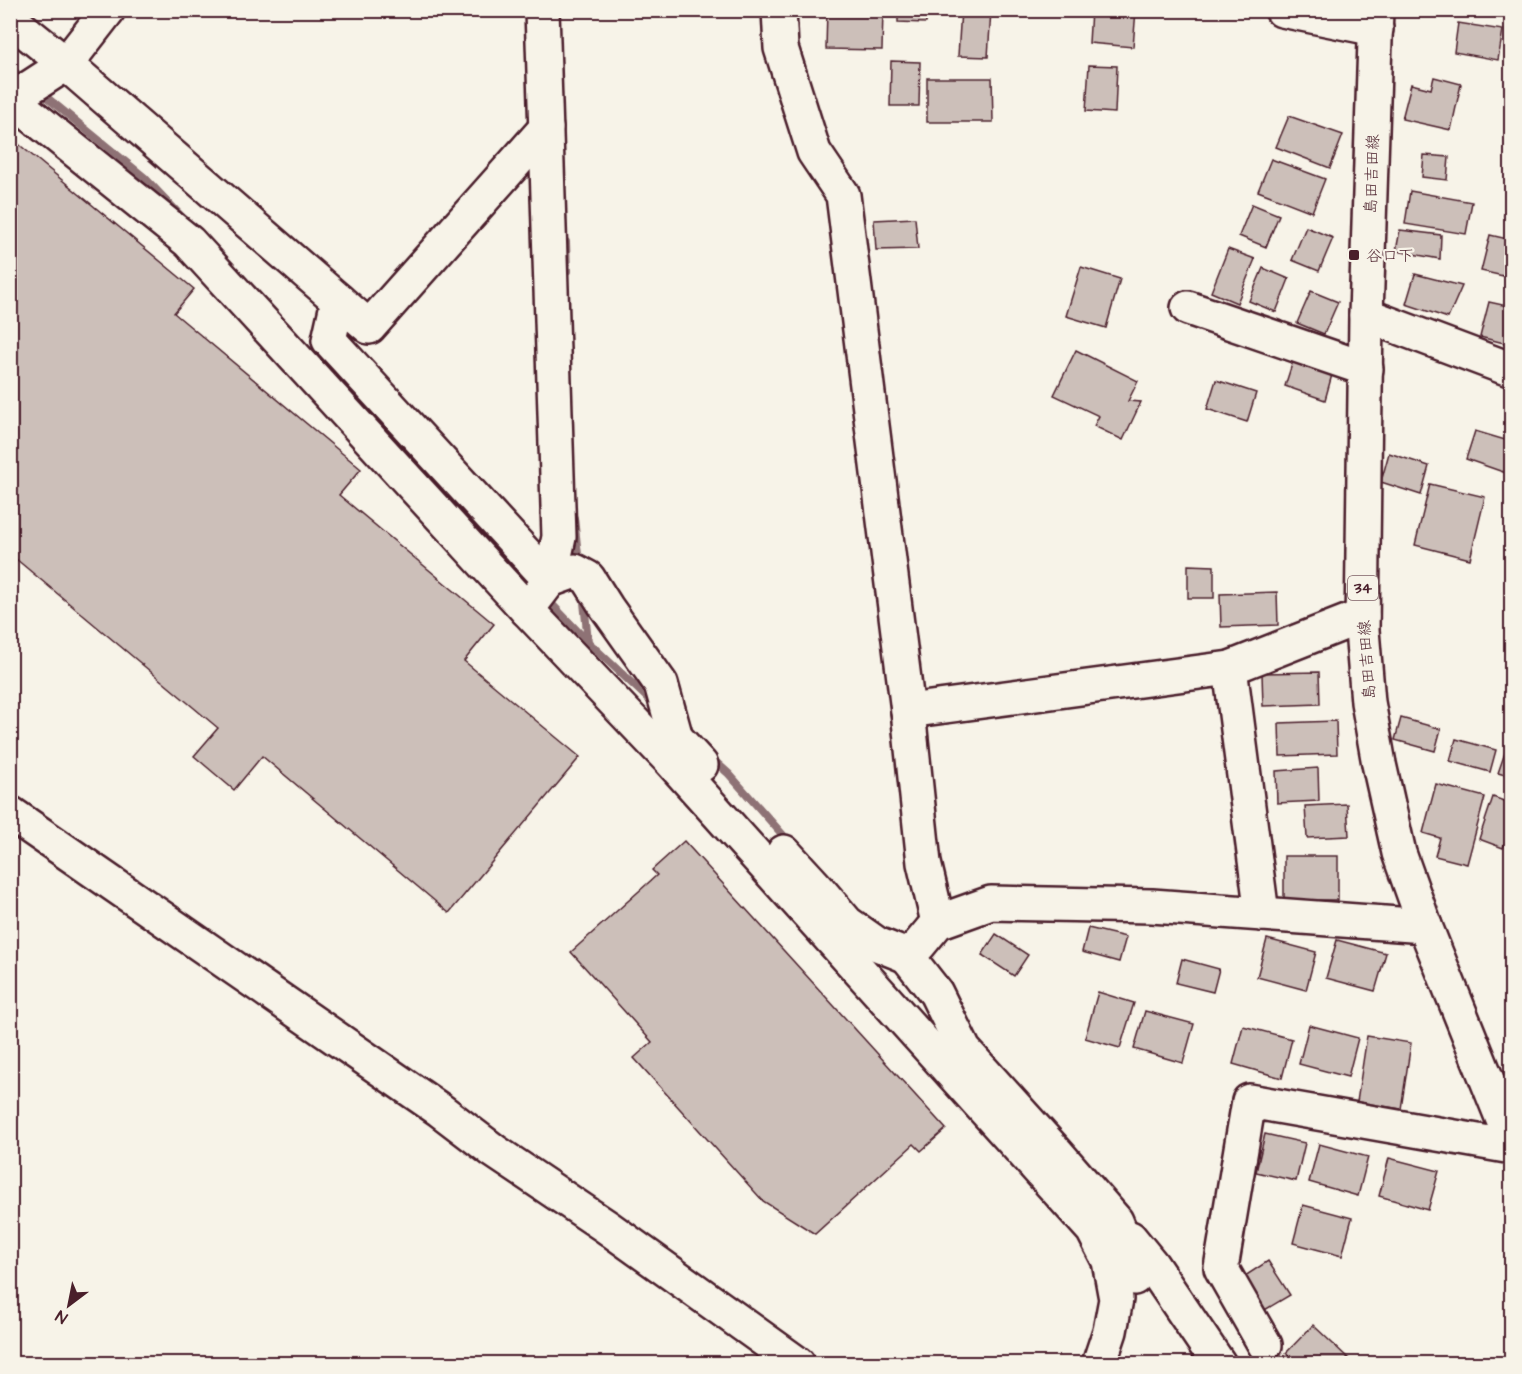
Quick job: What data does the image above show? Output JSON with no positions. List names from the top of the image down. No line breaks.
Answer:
{"streets":{"street":["島田吉田線","34"]},"places":{"transit":["谷口下"]},"north":"bottom left"}
